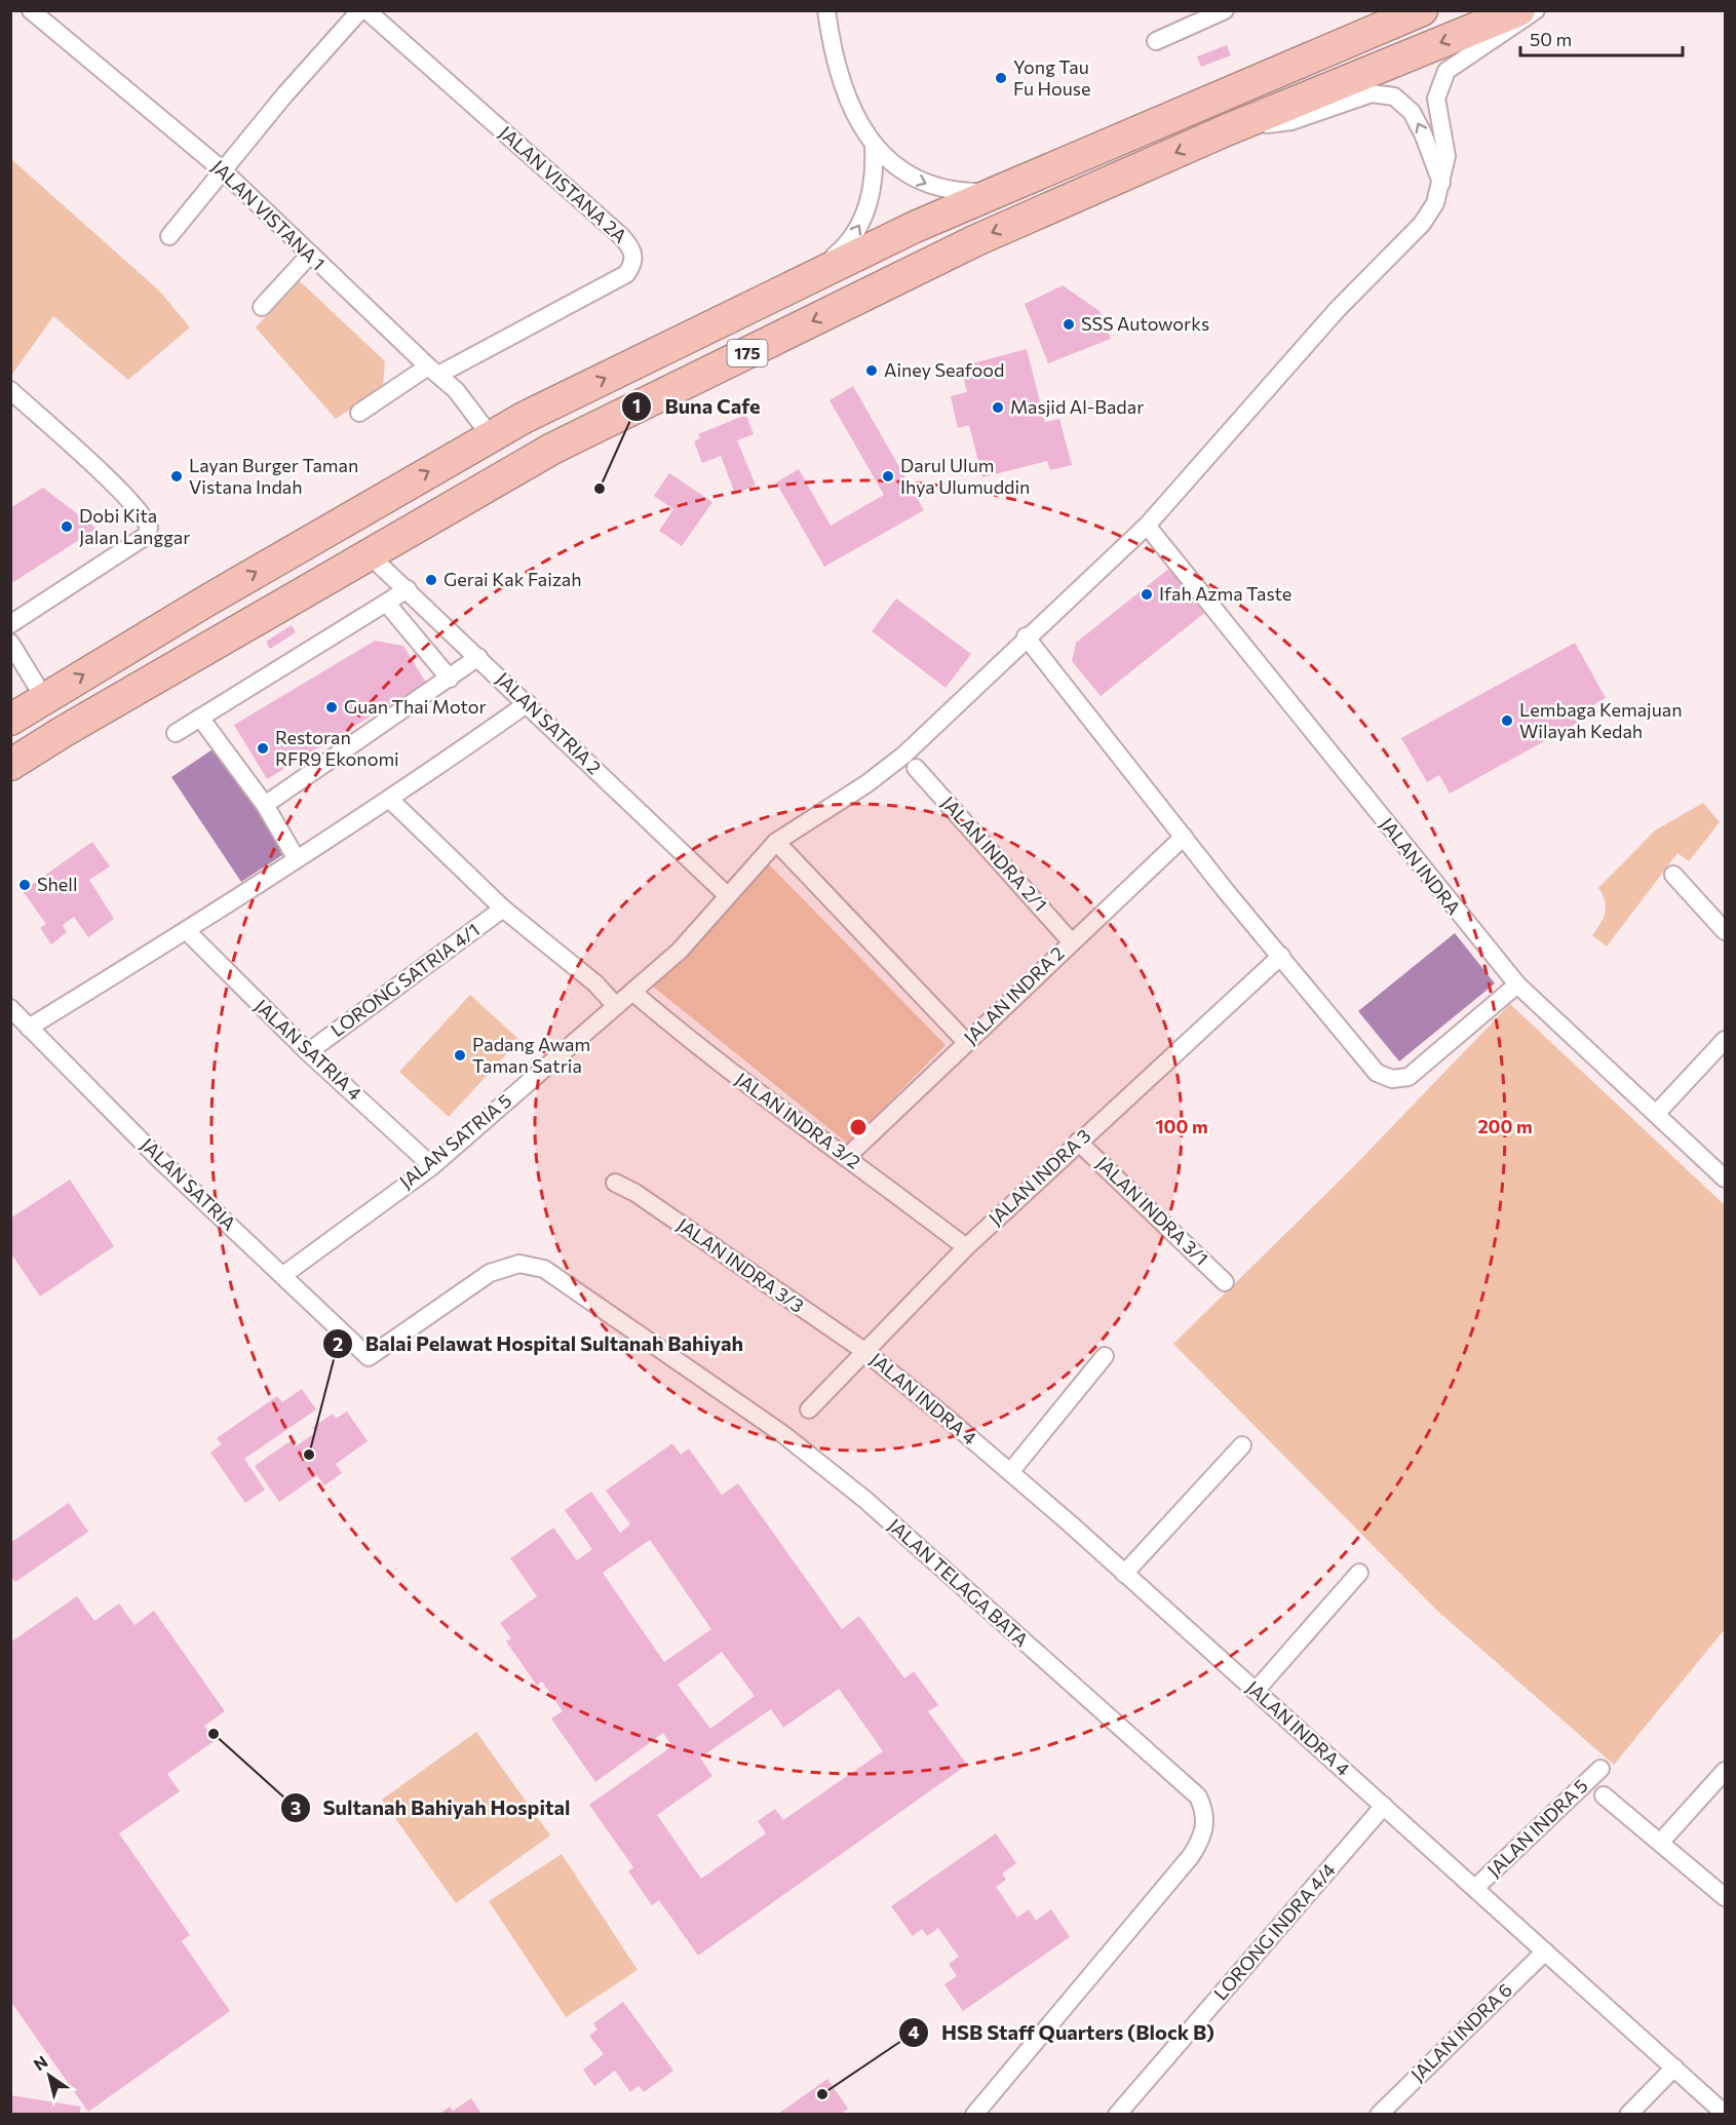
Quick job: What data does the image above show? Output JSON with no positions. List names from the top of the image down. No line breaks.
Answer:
{"streets":{"highway":["175"],"street":["JALAN VISTANA 2A","JALAN VISTANA 1","JALAN SATRIA 2","JALAN INDRA 2/1","JALAN INDRA","LORONG SATRIA 4/1","JALAN INDRA 2","JALAN SATRIA 4","JALAN INDRA 3/2","JALAN SATRIA 5","JALAN INDRA 3","JALAN SATRIA","JALAN INDRA 3/1","JALAN INDRA 3/3","JALAN INDRA 4","JALAN TELAGA BATA","JALAN INDRA 5","LORONG INDRA 4/4","JALAN INDRA 6"]},"crossings":[["JALAN VISTANA 2A","JALAN VISTANA 1"],["JALAN VISTANA 1","175"],["175","JALAN SATRIA 2"],["JALAN SATRIA 2","JALAN SATRIA 5"],["JALAN INDRA 2/1","JALAN INDRA 2"],["JALAN INDRA","JALAN SATRIA 5"],["LORONG SATRIA 4/1","JALAN SATRIA 4"],["JALAN INDRA 2","JALAN INDRA 3/2"],["JALAN SATRIA 4","JALAN SATRIA 5"],["JALAN INDRA 3/2","JALAN SATRIA 5"],["JALAN INDRA 3/2","JALAN INDRA 3"],["JALAN SATRIA 5","JALAN SATRIA"],["JALAN INDRA 3","JALAN INDRA 3/1"],["JALAN INDRA 3","JALAN INDRA 3/3"],["JALAN INDRA 3","JALAN INDRA 4"],["JALAN SATRIA","JALAN TELAGA BATA"],["JALAN INDRA 3/3","JALAN INDRA 4"],["JALAN INDRA 4","JALAN INDRA 5"],["JALAN INDRA 4","LORONG INDRA 4/4"],["JALAN INDRA 4","JALAN INDRA 6"]],"places":["Yong Tau Fu House","SSS Autoworks","Ainey Seafood","Masjid Al-Badar","Layan Burger Taman Vistana Indah","Darul Ulum Ihya Ulumuddin","Buna Cafe","Dobi Kita Jalan Langgar","Gerai Kak Faizah","Ifah Azma Taste","Guan Thai Motor","Lembaga Kemajuan Wilayah Kedah","Restoran RFR9 Ekonomi","Shell","Padang Awam Taman Satria","Balai Pelawat Hospital Sultanah Bahiyah","Sultanah Bahiyah Hospital","HSB Staff Quarters (Block B)"],"scale_bar":"50 m","north":"top left","rings":["100 m","200 m"]}
